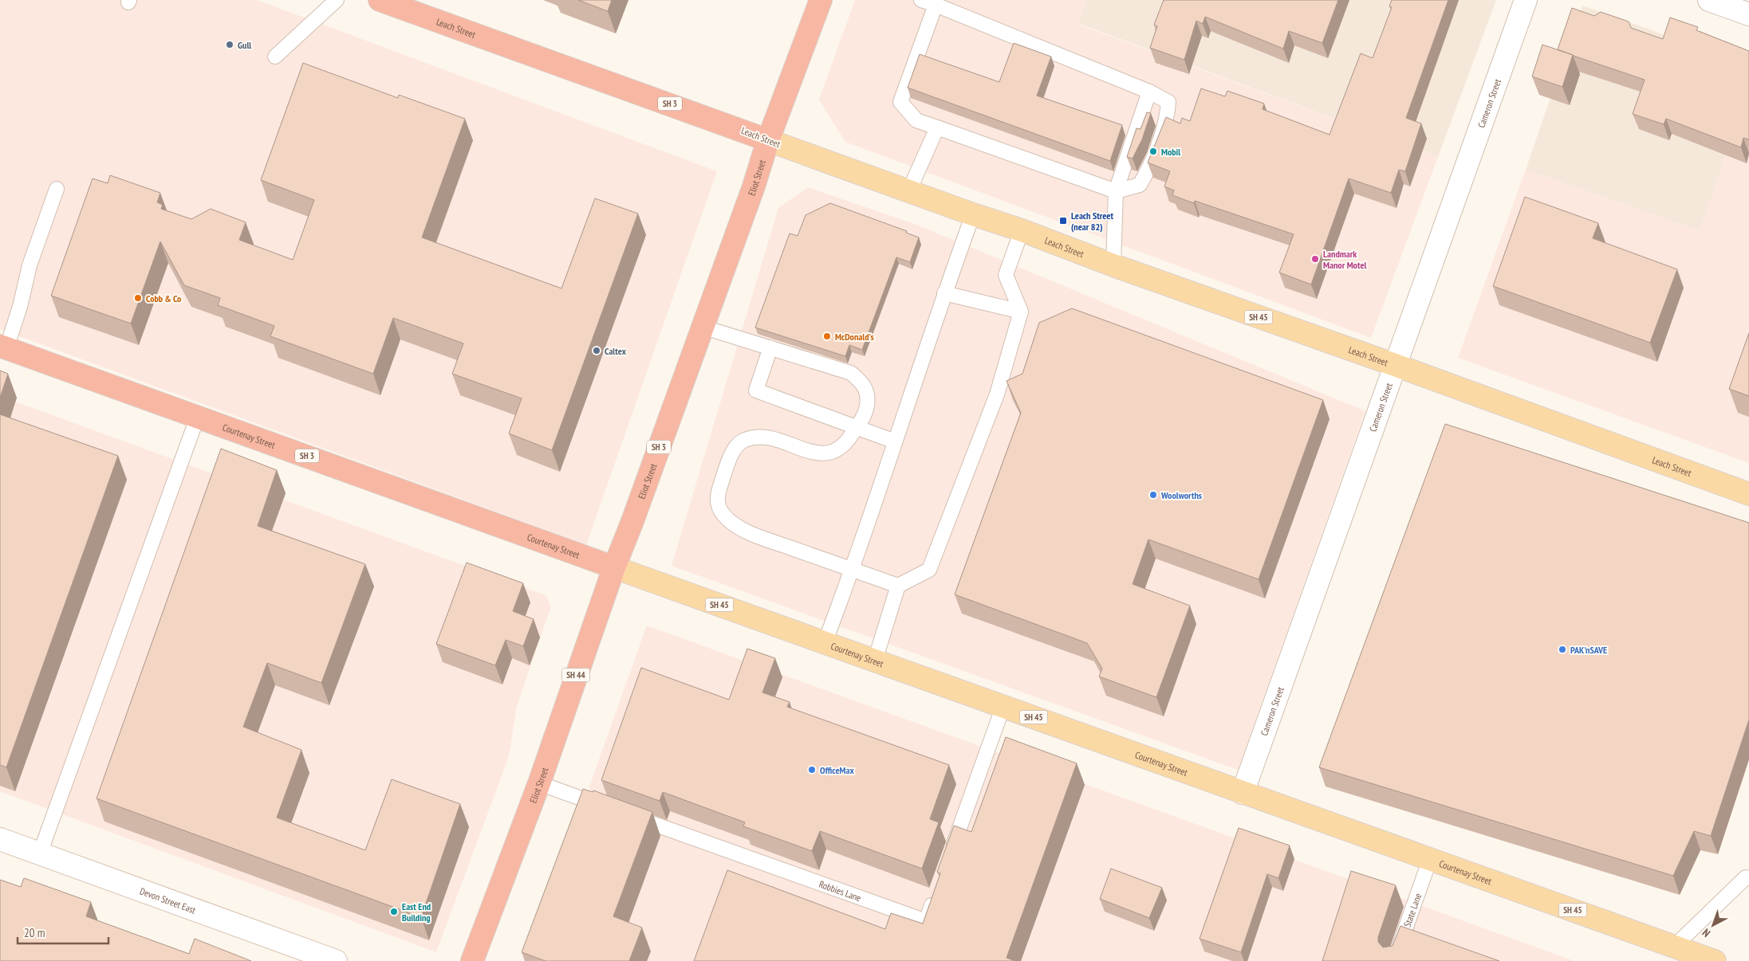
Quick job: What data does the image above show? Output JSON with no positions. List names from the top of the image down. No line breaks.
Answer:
{"streets":{"highway":["Leach Street","SH 3","Eliot Street","Courtenay Street","SH 44"],"main road":["SH 45"],"street":["Cameron Street","Devon Street East"],"lane":["Robbies Lane","State Lane"]},"crossings":[["Leach Street","Cameron Street"],["Leach Street","Eliot Street"],["Cameron Street","Courtenay Street"],["Eliot Street","Courtenay Street"],["Courtenay Street","State Lane"]],"places":{"other":["Gull","Mobil","Landmark Manor Motel","Cobb & Co","McDonald's","Caltex","Woolworths","PAK'nSAVE","OfficeMax","East End Building"],"transit":["Leach Street (near 82)"]},"scale_bar":"20 m","north":"bottom left"}
